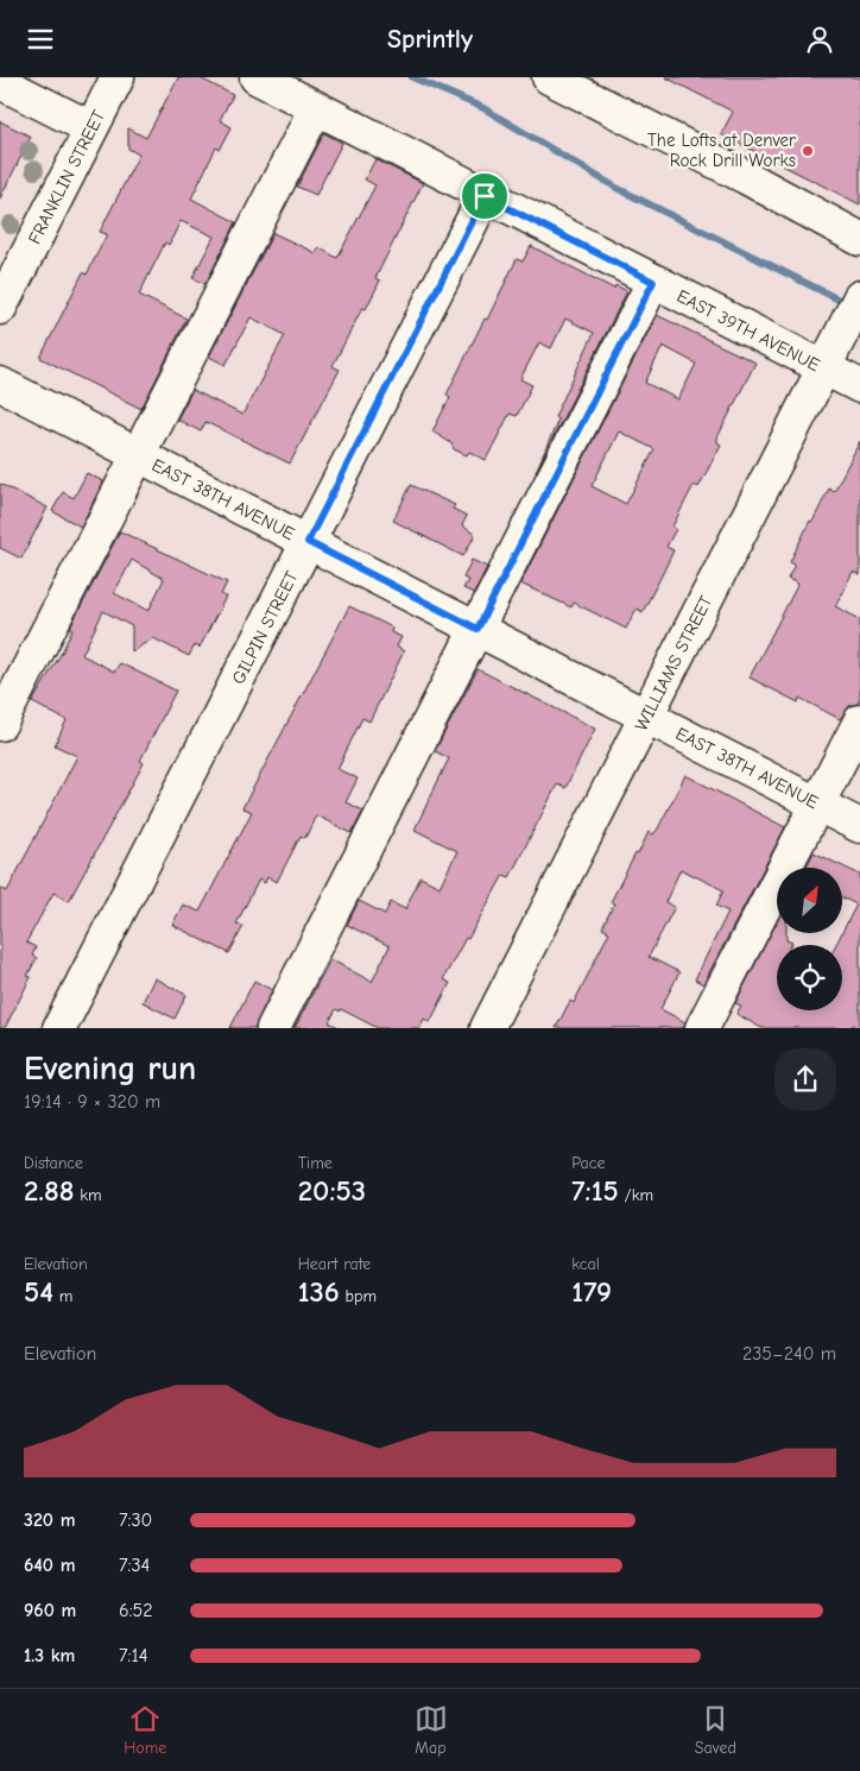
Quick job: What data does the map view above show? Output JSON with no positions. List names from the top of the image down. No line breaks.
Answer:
{"streets":{"street":["FRANKLIN STREET","EAST 39TH AVENUE","EAST 38TH AVENUE","GILPIN STREET","WILLIAMS STREET"]},"crossings":[["EAST 39TH AVENUE","GILPIN STREET"],["EAST 39TH AVENUE","WILLIAMS STREET"],["EAST 38TH AVENUE","GILPIN STREET"],["EAST 38TH AVENUE","WILLIAMS STREET"]],"places":["The Lofts at Denver Rock Drill Works"],"north":"top right","page":{"header":"Sprintly","heading":["Evening run","19:14 · 9 × 320 m"],"stats":[["Distance","2.88 km"],["Time","20:53"],["Pace","7:15 /km"],["Elevation","54 m"],["Heart rate","136 bpm"],["kcal","179"]],"chart":["Elevation","235–240 m"],"list":[{"name":"320 m","note":"7:30"},{"name":"640 m","note":"7:34"},{"name":"960 m","note":"6:52"},{"name":"1.3 km","note":"7:14"}],"tabs":["Home","Map","Saved"]}}
